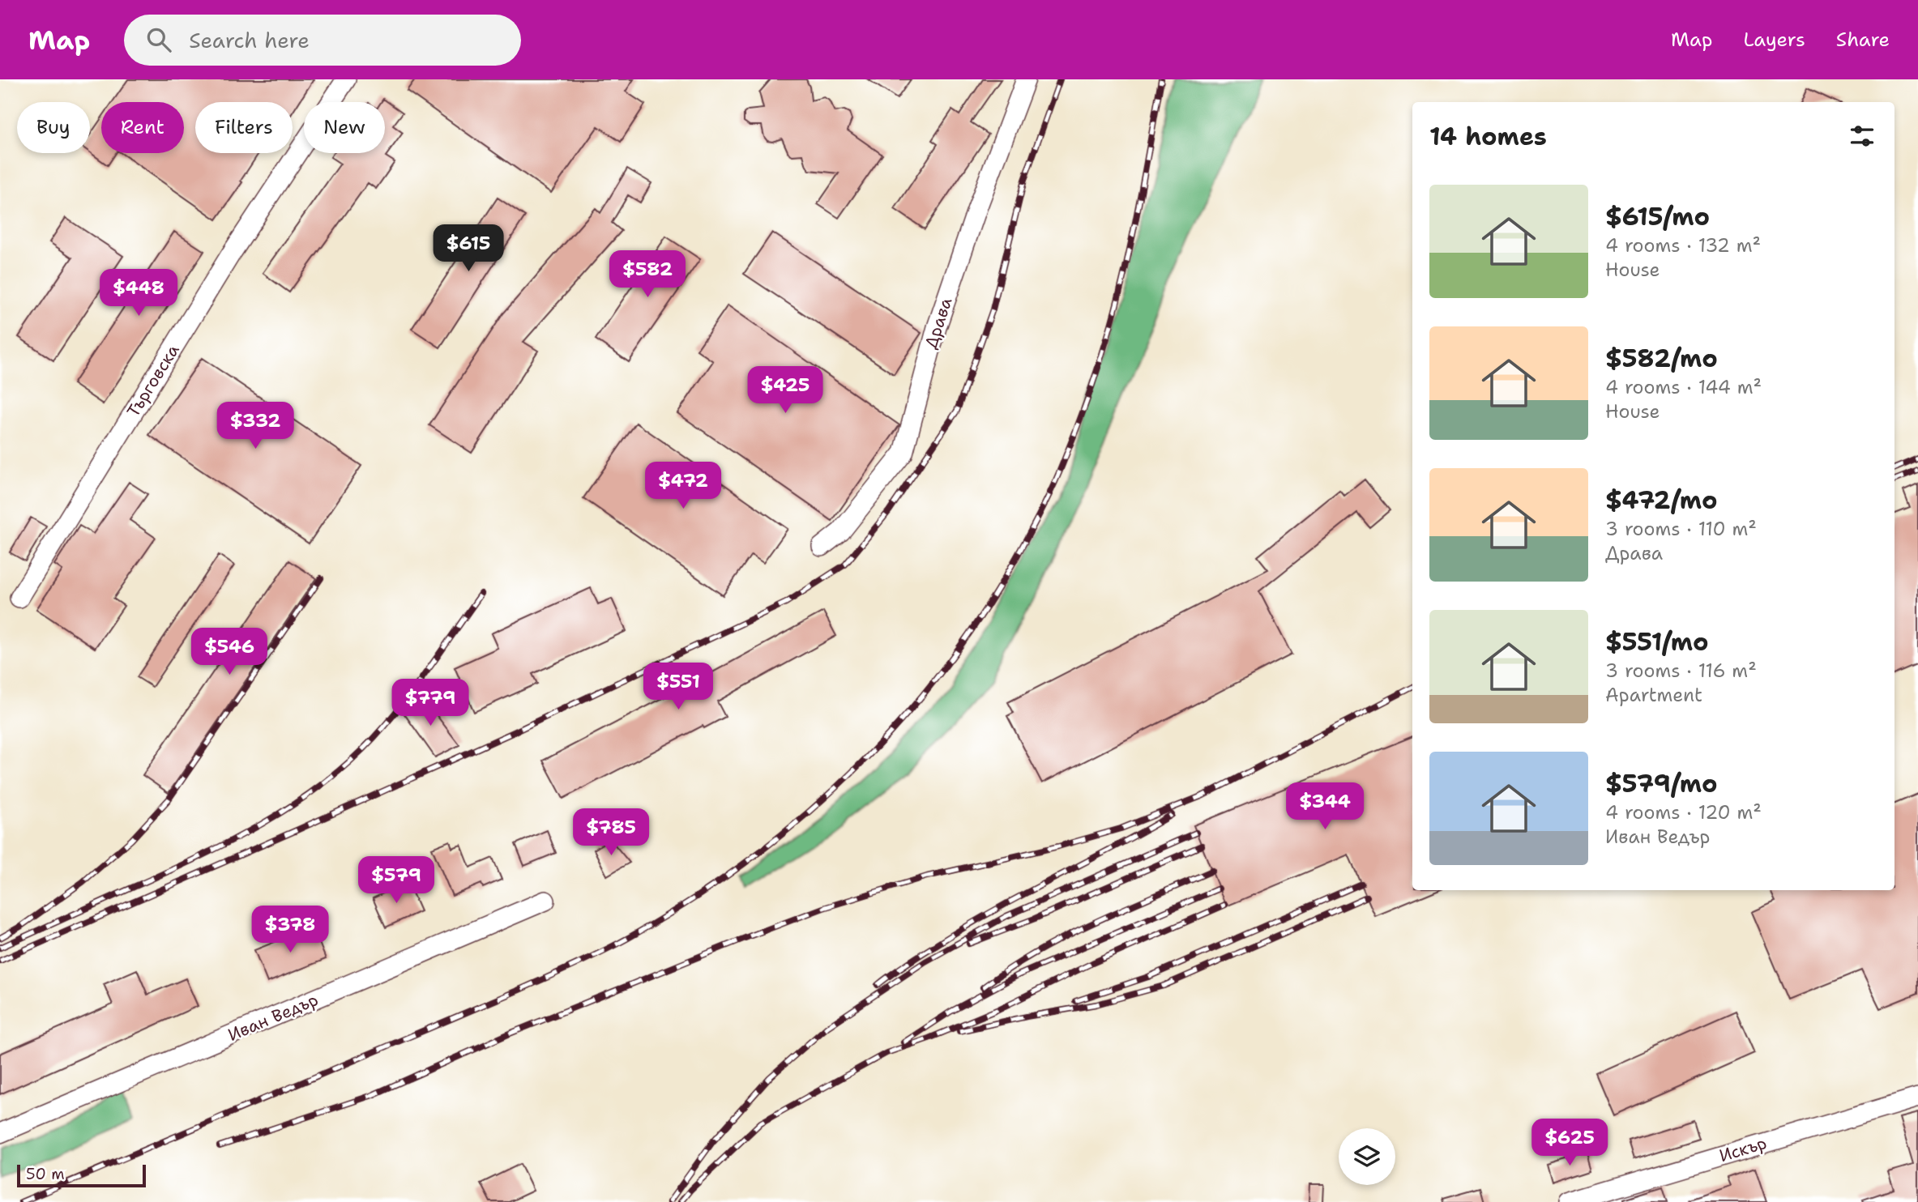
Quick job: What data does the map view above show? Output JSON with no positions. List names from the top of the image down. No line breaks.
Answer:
{"streets":{"street":["Драва","Търговска","Иван Ведър","Искър"]},"scale_bar":"50 m","page":{"header":"Map","search":"Search here","nav":["Map","Layers","Share"],"chip":["Buy","Rent","Filters","New"],"heading":"14 homes","list":[{"name":"$615/mo","note":"4 rooms · 132 m² · House"},{"name":"$582/mo","note":"4 rooms · 144 m² · House"},{"name":"$472/mo","note":"3 rooms · 110 m² · Драва"},{"name":"$551/mo","note":"3 rooms · 116 m² · Apartment"},{"name":"$579/mo","note":"4 rooms · 120 m² · Иван Ведър"}],"price":["$615","$582","$448","$425","$332","$472","$546","$551","$779","$344","$785","$579","$378","$625"],"scale":"50 m"}}
